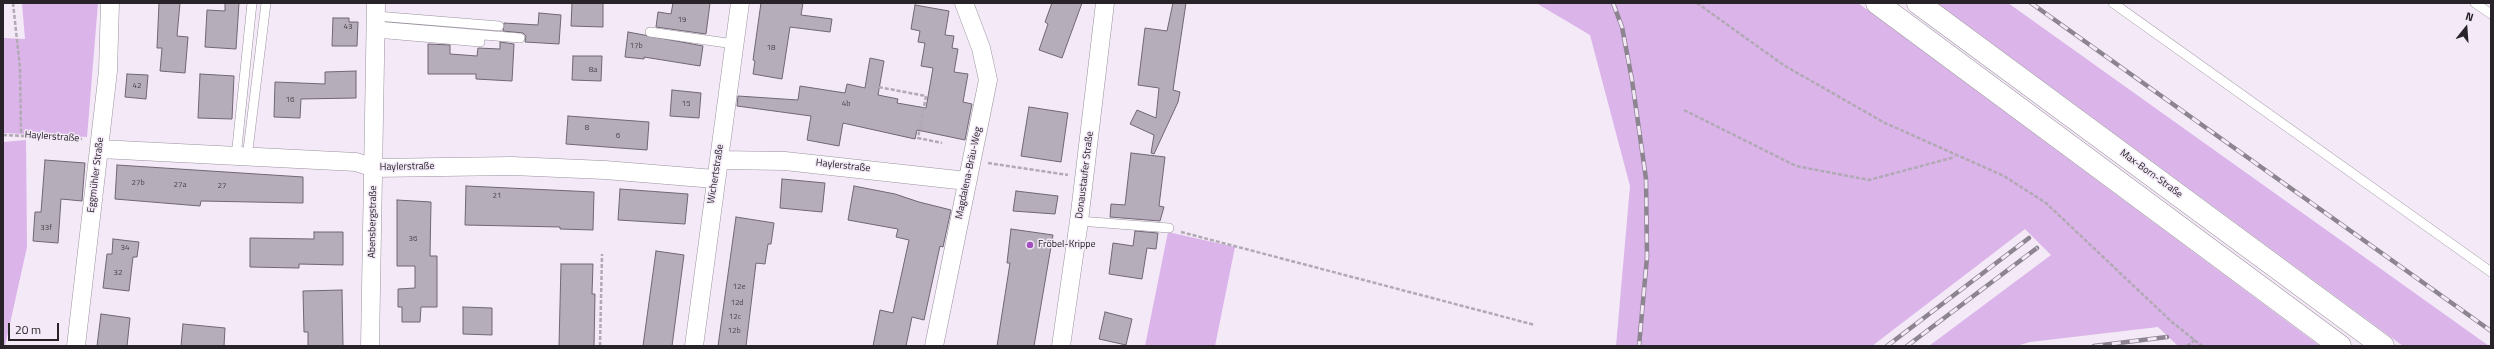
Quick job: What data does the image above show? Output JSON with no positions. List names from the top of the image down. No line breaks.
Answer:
{"streets":{"main road":["Max-Born-Straße"],"street":["Haylerstraße","Magdalena-Bräu-Weg","Wichertstraße","Eggmühler Straße","Donaustaufer Straße","Abensbergstraße"]},"crossings":[["Haylerstraße","Magdalena-Bräu-Weg"],["Haylerstraße","Wichertstraße"],["Haylerstraße","Eggmühler Straße"],["Haylerstraße","Abensbergstraße"]],"places":["Fröbel-Krippe"],"house_numbers":["19","43","17b","18","8a","42","16","15","4b","8","6","27b","27a","27","21","33f","36","34","32","12e","12d","12c","12b"],"scale_bar":"20 m","north":"top"}
